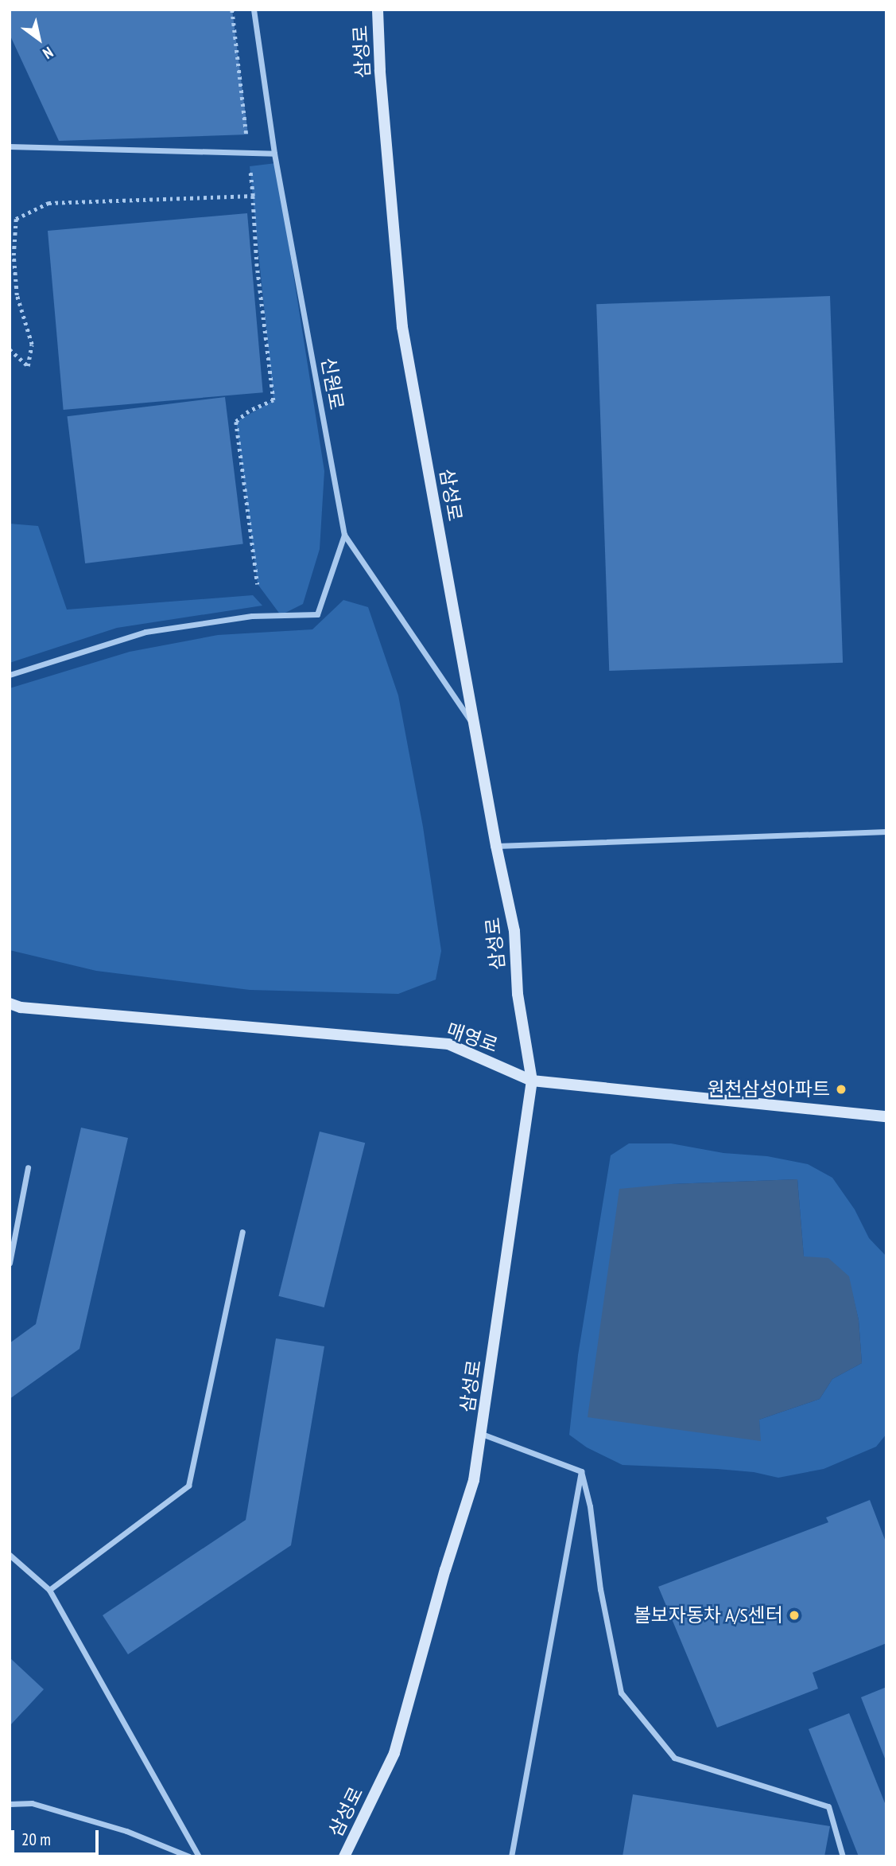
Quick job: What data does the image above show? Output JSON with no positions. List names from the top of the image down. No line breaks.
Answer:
{"streets":{"street":["삼성로","신원로","매영로"]},"crossings":[["삼성로","신원로"],["삼성로","매영로"]],"places":["원천삼성아파트","볼보자동차 A/S센터"],"scale_bar":"20 m","north":"bottom right"}
